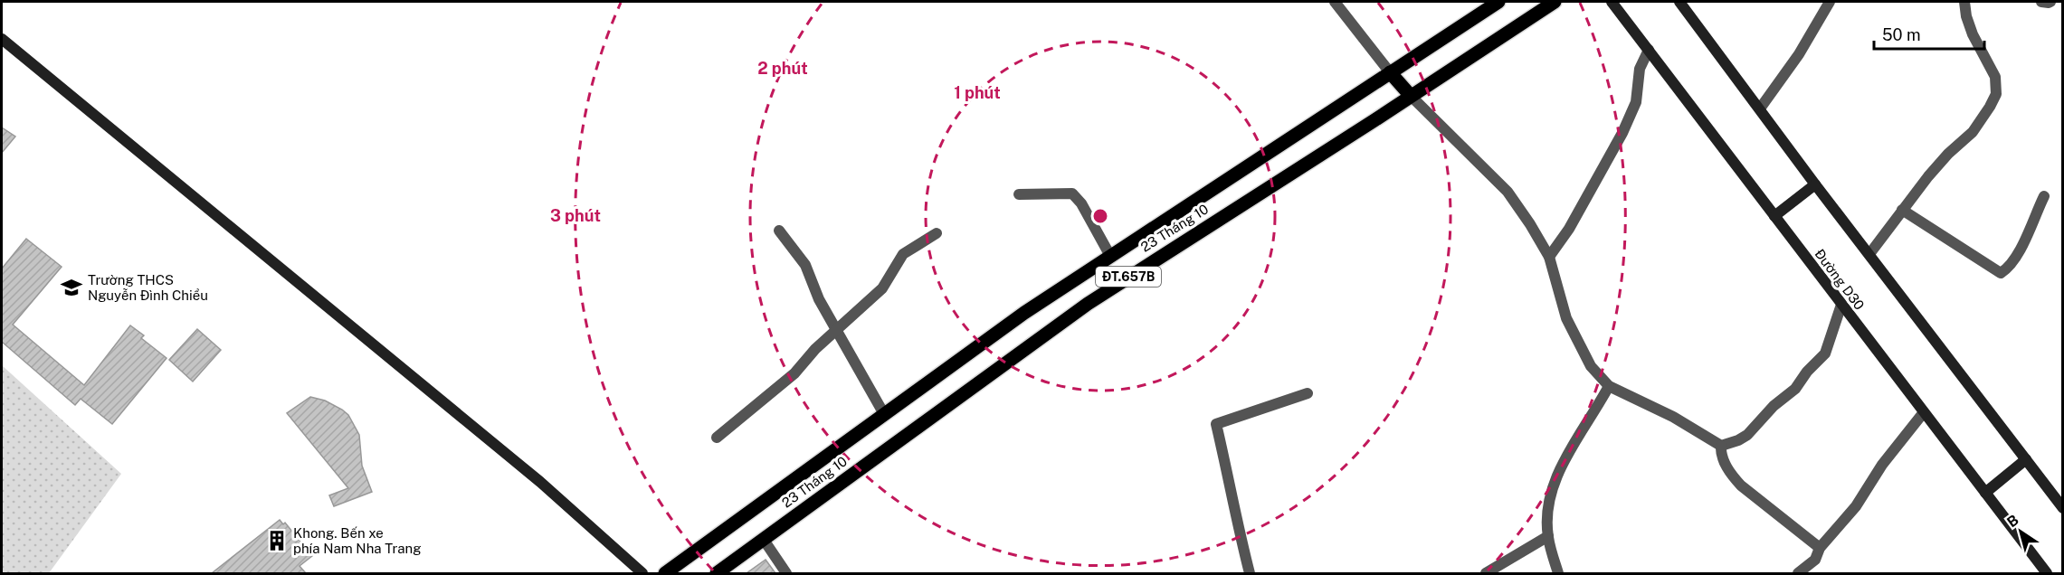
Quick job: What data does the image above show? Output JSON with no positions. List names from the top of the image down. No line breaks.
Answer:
{"streets":{"main road":["23 Tháng 10","ĐT.657B"],"street":["Đường D30"]},"places":{"school or university":["Trường THCS Nguyễn Đình Chiểu"],"building":["Khong. Bến xe phía Nam Nha Trang"]},"scale_bar":"50 m","north":"top left","rings":["2 phút","1 phút","3 phút"]}
